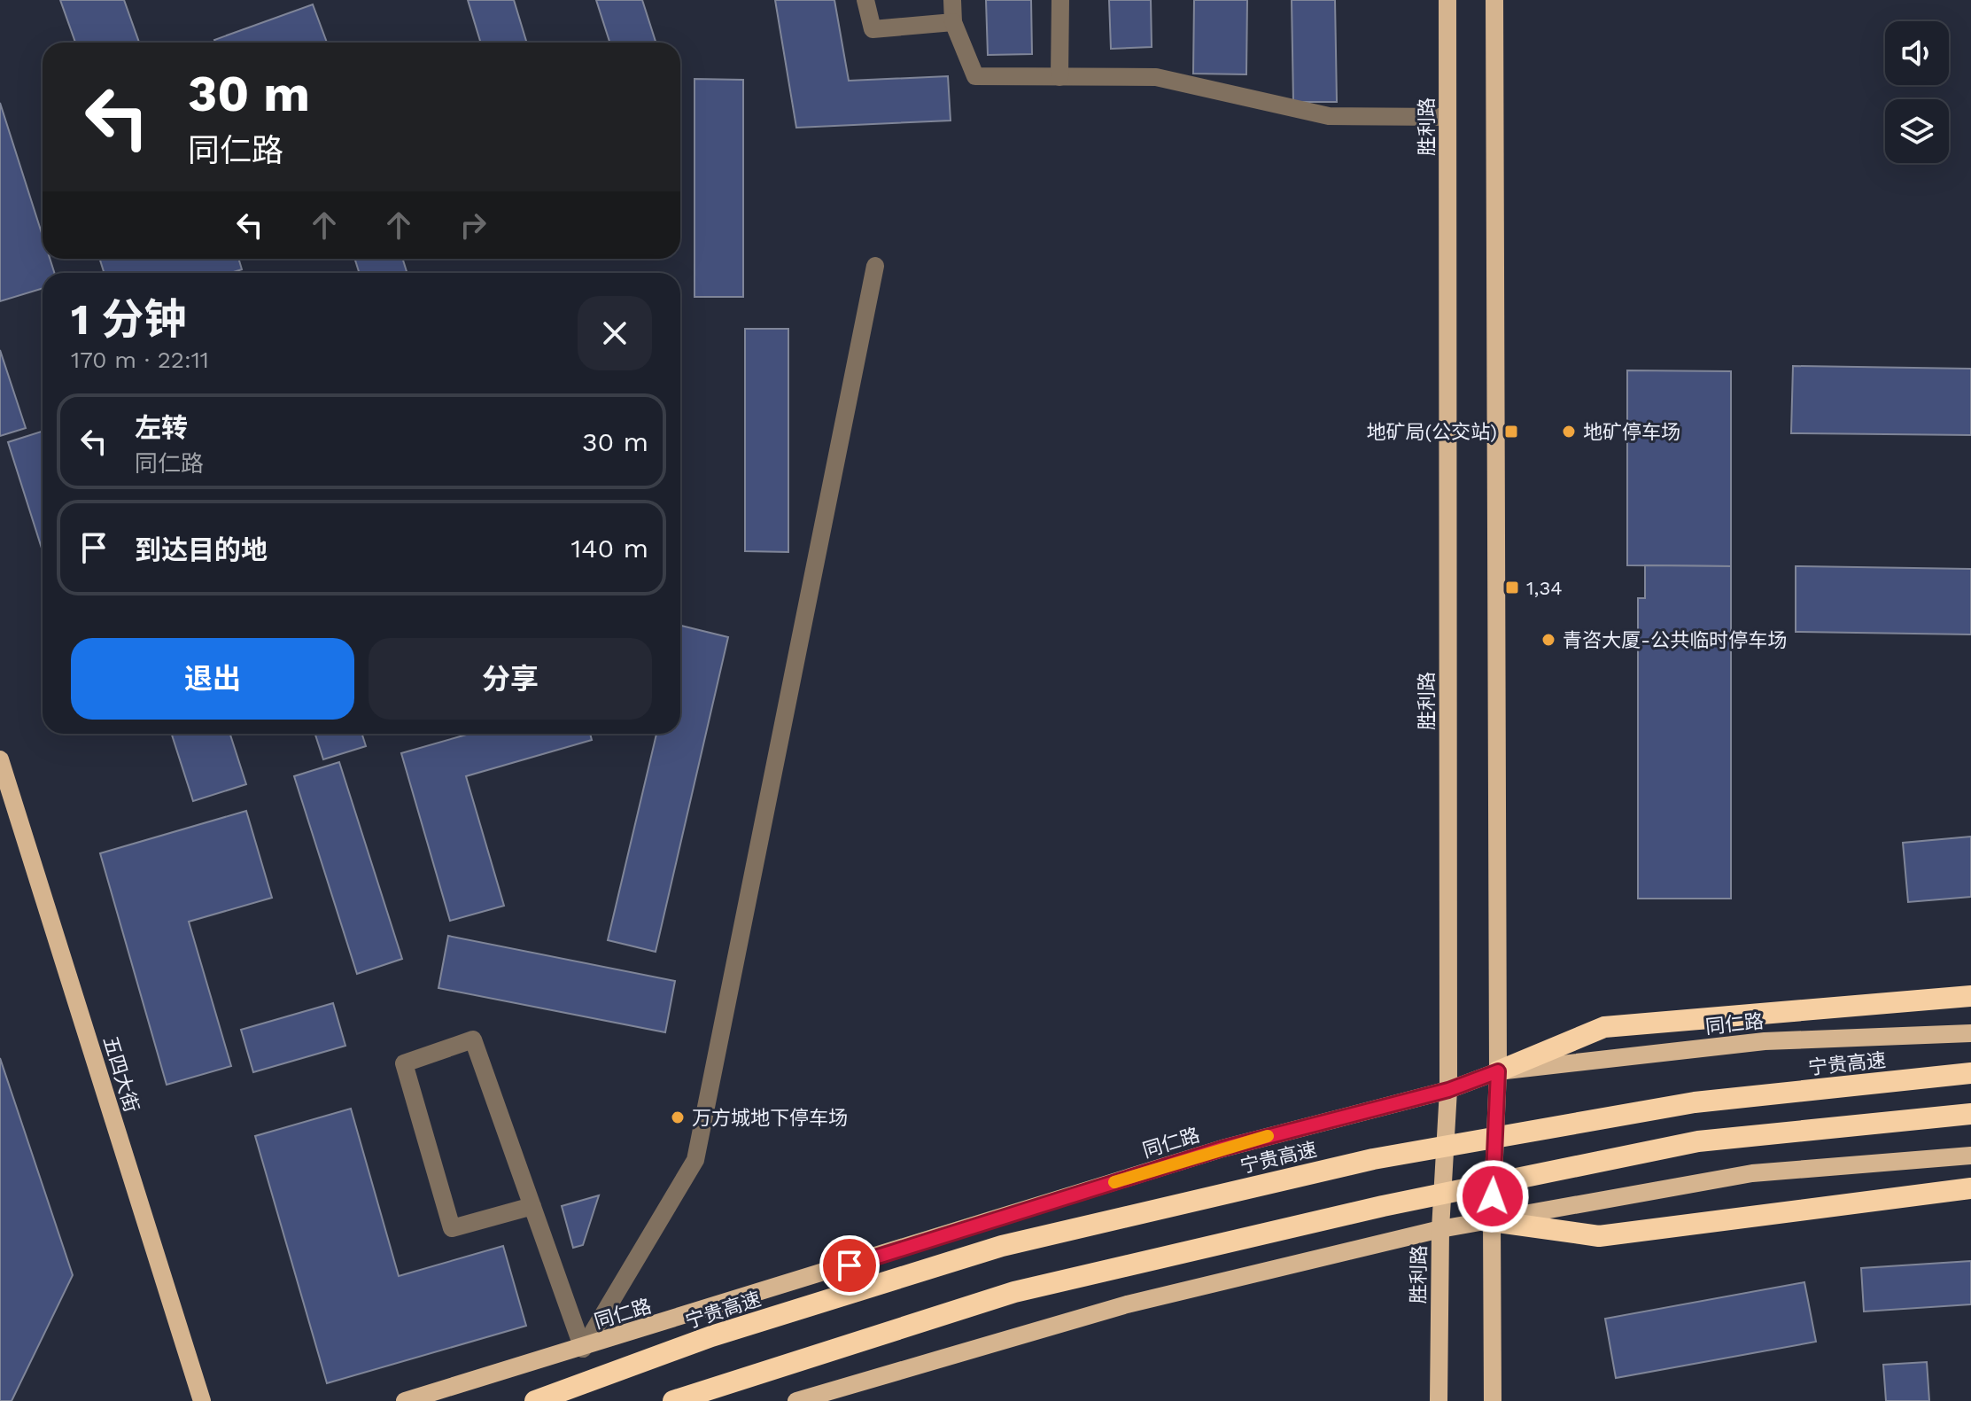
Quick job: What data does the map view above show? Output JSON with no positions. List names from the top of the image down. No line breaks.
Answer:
{"streets":{"highway":["宁贵高速"],"main road":["胜利路","同仁路","五四大街"]},"crossings":[["胜利路","同仁路"]],"places":{"transit":["地矿局(公交站)","1,34"],"other":["地矿停车场","青咨大厦-公共临时停车场","万方城地下停车场"]},"page":{"turn":["30 m","同仁路"],"heading":["1 分钟","170 m · 22:11"],"list":[{"name":"左转","note":"同仁路","value":"30 m"},{"name":"到达目的地","value":"140 m"}],"buttons":["退出","分享"]}}
